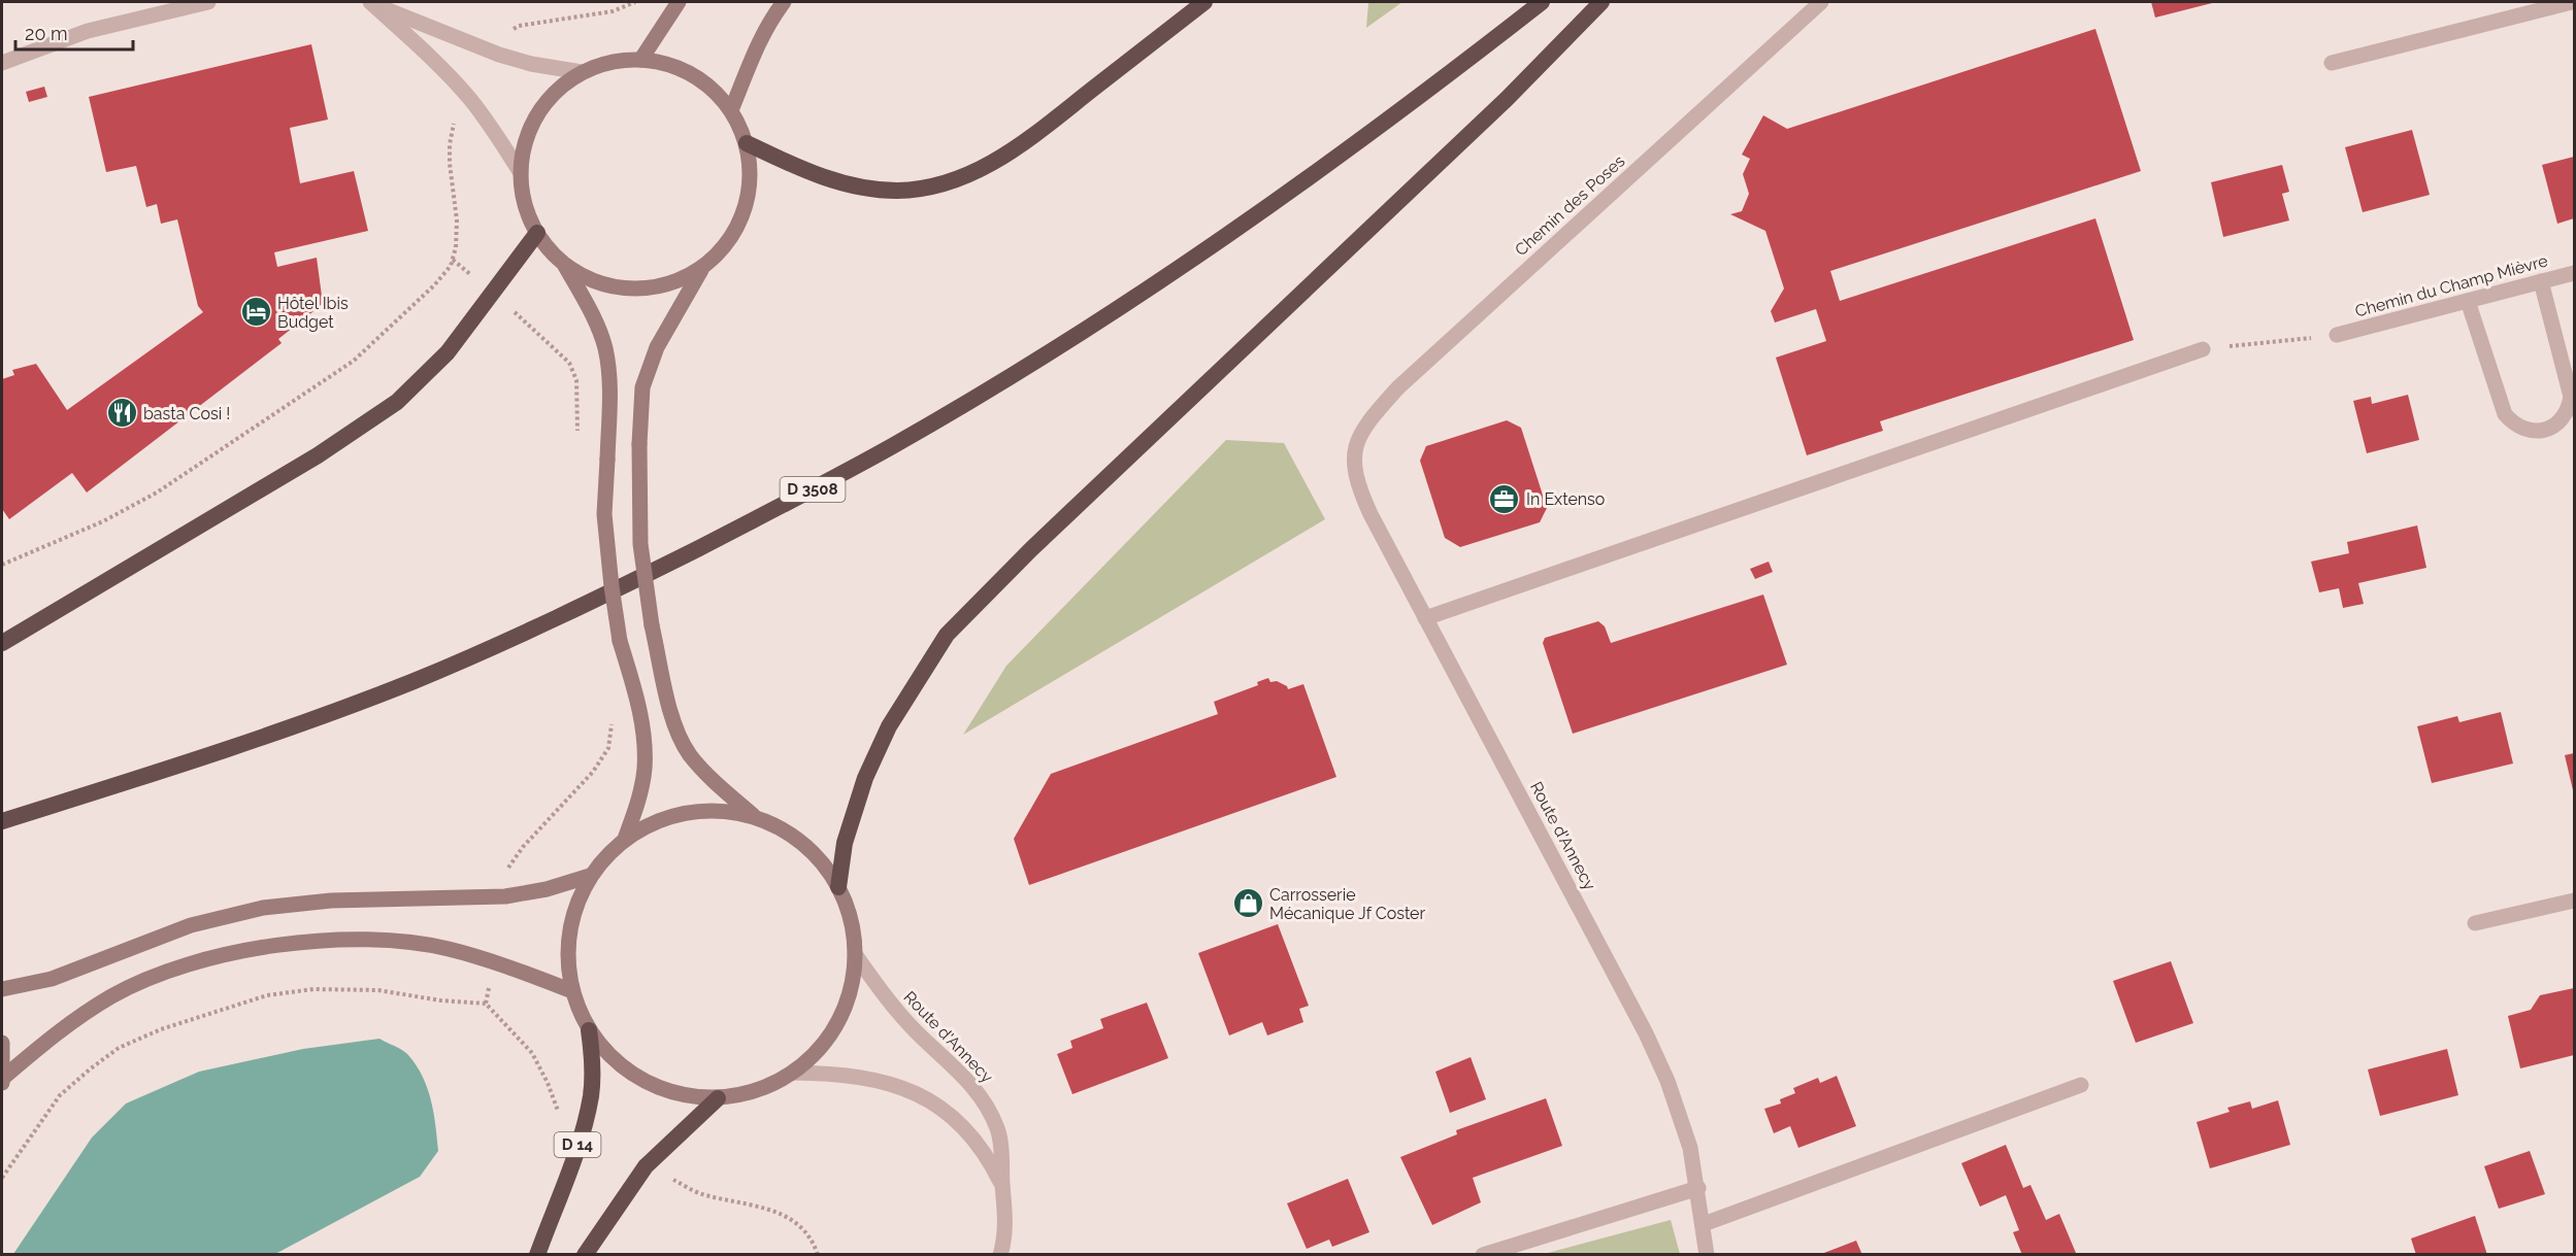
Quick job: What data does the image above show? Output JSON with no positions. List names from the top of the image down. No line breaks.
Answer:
{"streets":{"highway":["D 3508","D 14"],"street":["Chemin des Poses","Chemin du Champ Mièvre","Route d'Annecy"]},"crossings":[["Chemin des Poses","Route d'Annecy"]],"places":{"hotel":["Hôtel Ibis Budget"],"restaurant":["basta Cosi !"],"office":["In Extenso"],"shop":["Carrosserie Mécanique Jf Coster"]},"scale_bar":"20 m"}
